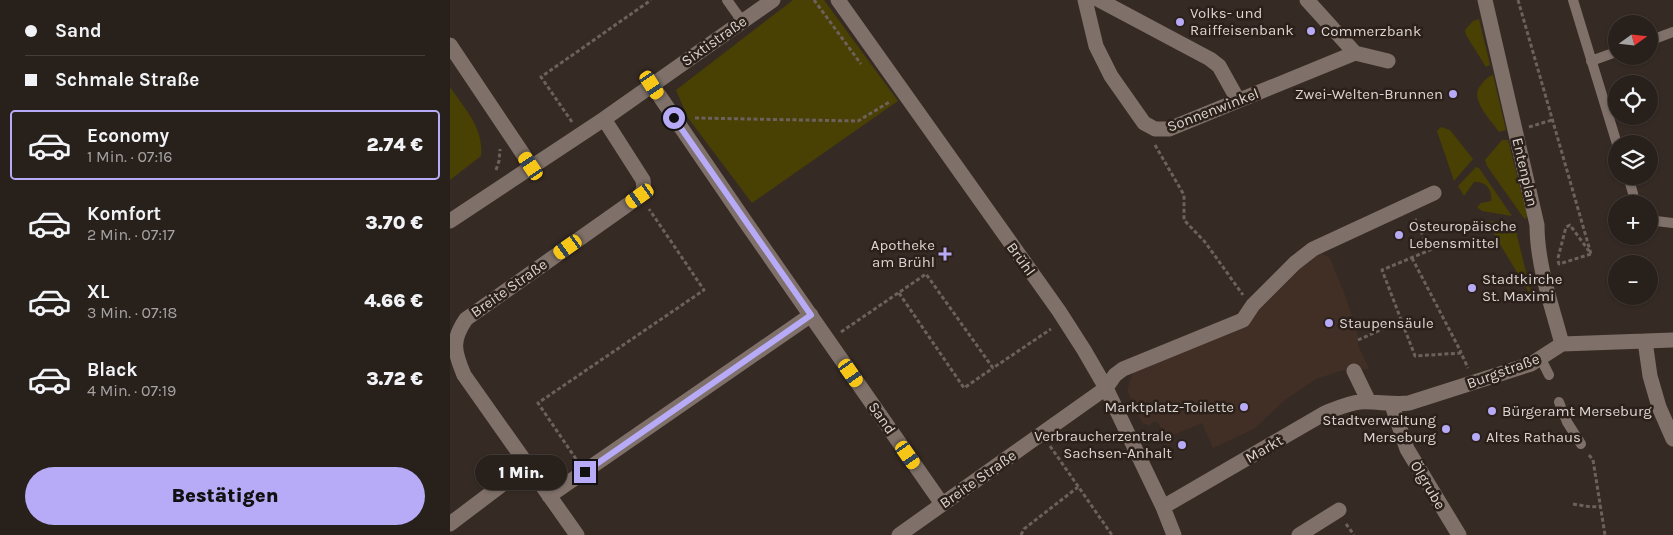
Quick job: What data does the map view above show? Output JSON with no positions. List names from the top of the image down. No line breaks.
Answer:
{"streets":{"street":["Sixtistraße","Sonnenwinkel","Entenplan","Brühl","Breite Straße","Burgstraße","Sand","Markt","Ölgrube"]},"crossings":[["Sixtistraße","Sand"],["Entenplan","Burgstraße"],["Brühl","Breite Straße"],["Brühl","Markt"],["Breite Straße","Sand"],["Burgstraße","Markt"],["Burgstraße","Ölgrube"],["Markt","Ölgrube"]],"places":{"other":["Volks- und Raiffeisenbank","Commerzbank","Zwei-Welten-Brunnen","Osteuropäische Lebensmittel","Stadtkirche St. Maximi","Staupensäule","Marktplatz-Toilette","Bürgeramt Merseburg","Stadtverwaltung Merseburg","Altes Rathaus","Verbraucherzentrale Sachsen-Anhalt"],"health":["Apotheke am Brühl"]},"north":"right","page":{"banner":["Sand","Schmale Straße"],"map_buttons":["+","−"],"list":[{"name":"Economy","note":"1 Min. · 07:16","value":"2.74 €"},{"name":"Komfort","note":"2 Min. · 07:17","value":"3.70 €"},{"name":"XL","note":"3 Min. · 07:18","value":"4.66 €"},{"name":"Black","note":"4 Min. · 07:19","value":"3.72 €"}],"bubble":"1 Min.","buttons":"Bestätigen"}}
